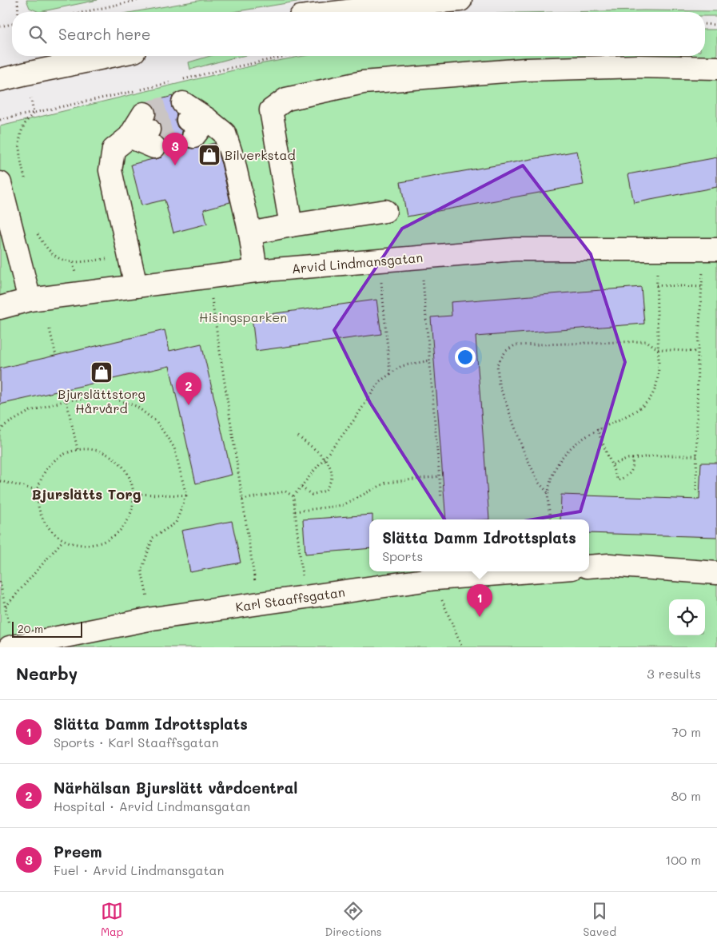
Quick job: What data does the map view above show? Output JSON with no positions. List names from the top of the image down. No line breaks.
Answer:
{"streets":{"street":["Arvid Lindmansgatan","Karl Staaffsgatan"]},"districts":["Bjurslätts Torg"],"parks":["Hisingsparken"],"places":{"shop":["Bilverkstad","Bjurslättstorg Hårvård"]},"scale_bar":"20 m","page":{"search":"Search here","pins":["3","2","1"],"popup":["Slätta Damm Idrottsplats","Sports"],"scale":"20 m","heading":["Nearby","3 results"],"list":[{"mark":"1","name":"Slätta Damm Idrottsplats","note":"Sports · Karl Staaffsgatan","value":"70 m"},{"mark":"2","name":"Närhälsan Bjurslätt vårdcentral","note":"Hospital · Arvid Lindmansgatan","value":"80 m"},{"mark":"3","name":"Preem","note":"Fuel · Arvid Lindmansgatan","value":"100 m"}],"nav":["Map","Directions","Saved"]}}
